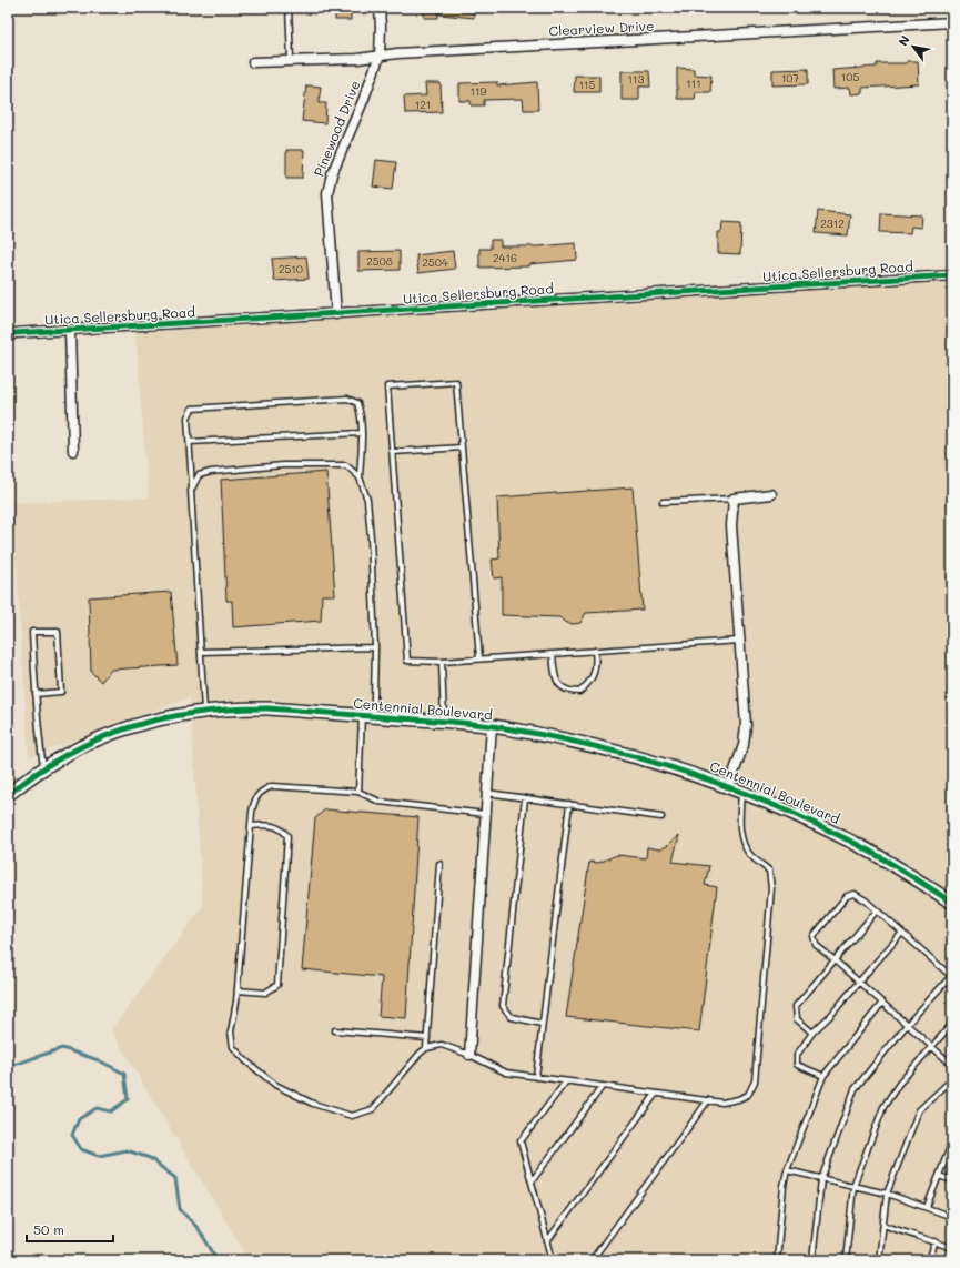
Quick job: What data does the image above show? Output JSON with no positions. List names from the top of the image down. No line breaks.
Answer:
{"streets":{"street":["Clearview Drive","Pinewood Drive","Utica Sellersburg Road","Centennial Boulevard"]},"crossings":[["Clearview Drive","Pinewood Drive"],["Pinewood Drive","Utica Sellersburg Road"]],"house_numbers":["105","107","113","111","115","119","121","2312","2416","2508","2504","2510"],"scale_bar":"50 m","north":"top left"}
